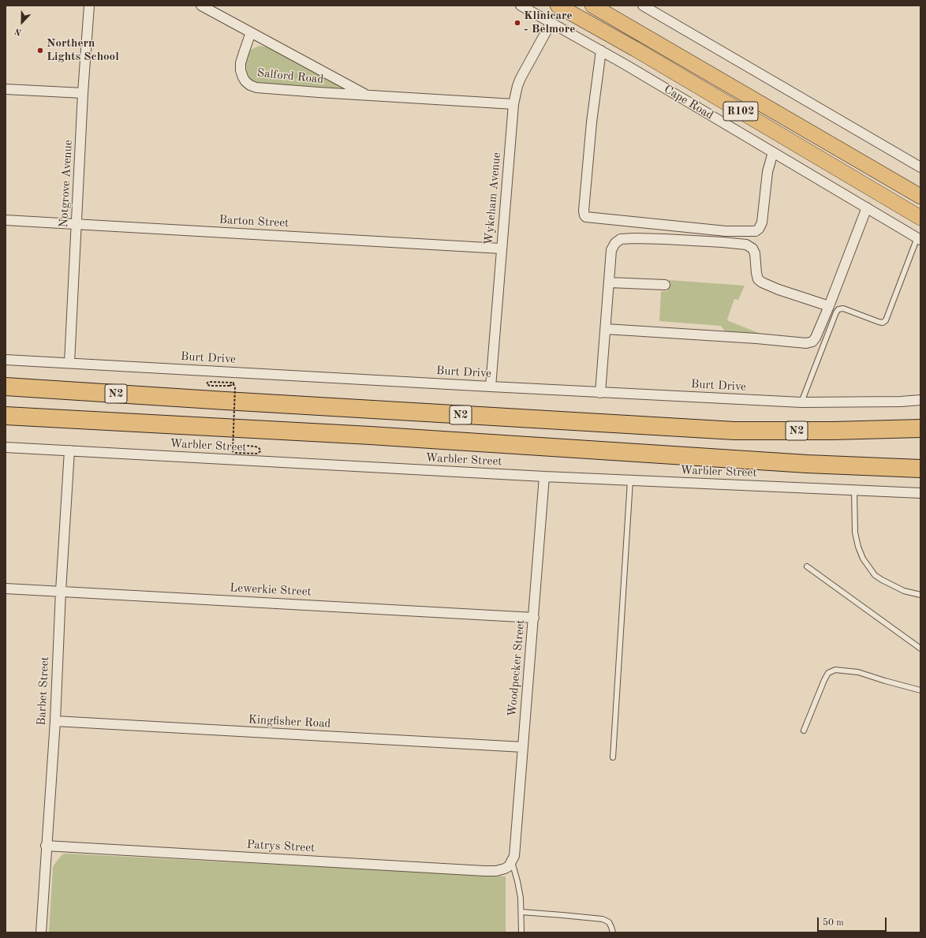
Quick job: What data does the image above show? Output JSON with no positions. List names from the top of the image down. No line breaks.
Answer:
{"streets":{"highway":["N2"],"main road":["Cape Road","R102"],"street":["Salford Road","Notgrove Avenue","Wykeham Avenue","Barton Street","Burt Drive","Warbler Street","Lewerkie Street","Woodpecker Street","Barbet Street","Kingfisher Road","Patrys Street"]},"crossings":[["Salford Road","Wykeham Avenue"],["Cape Road","Wykeham Avenue"],["Notgrove Avenue","Barton Street"],["Notgrove Avenue","Burt Drive"],["Wykeham Avenue","Barton Street"],["Wykeham Avenue","Burt Drive"],["Warbler Street","Woodpecker Street"],["Warbler Street","Barbet Street"],["Lewerkie Street","Woodpecker Street"],["Lewerkie Street","Barbet Street"],["Woodpecker Street","Kingfisher Road"],["Woodpecker Street","Patrys Street"],["Barbet Street","Kingfisher Road"],["Barbet Street","Patrys Street"]],"places":["Klinicare - Belmore","Northern Lights School"],"scale_bar":"50 m","north":"bottom"}
